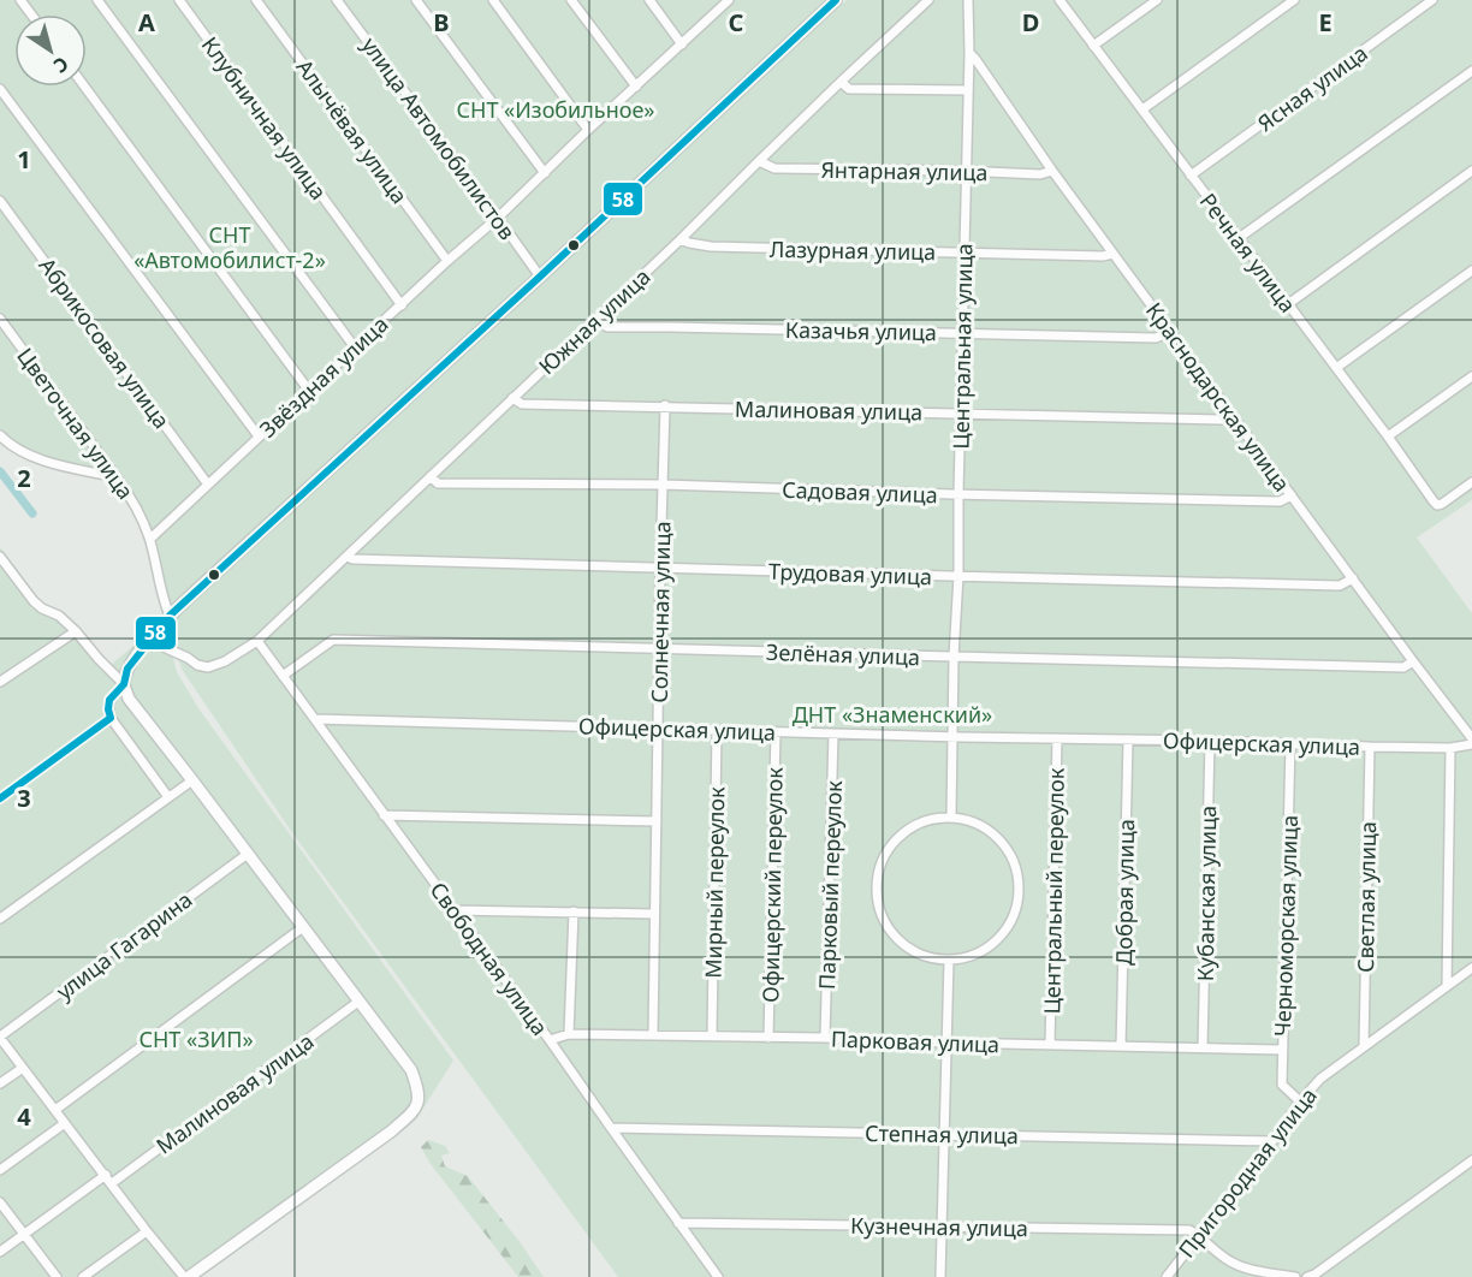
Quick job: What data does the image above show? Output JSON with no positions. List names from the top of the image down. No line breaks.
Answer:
{"streets":{"street":["Ясная улица","Клубничная улица","Алычёвая улица","улица Автомобилистов","Янтарная улица","Лазурная улица","Речная улица","Южная улица","Казачья улица","Абрикосовая улица","Центральная улица","Звёздная улица","Краснодарская улица","Малиновая улица","Цветочная улица","Садовая улица","Трудовая улица","Солнечная улица","Зелёная улица","Офицерская улица","Мирный переулок","Офицерский переулок","Парковый переулок","Центральный переулок","Добрая улица","Кубанская улица","Светлая улица","Черноморская улица","улица Гагарина","Свободная улица","Парковая улица","Степная улица","Пригородная улица","Кузнечная улица"]},"crossings":[["Ясная улица","Речная улица"],["Клубничная улица","Звёздная улица"],["Алычёвая улица","Звёздная улица"],["улица Автомобилистов","Звёздная улица"],["Янтарная улица","Южная улица"],["Янтарная улица","Центральная улица"],["Янтарная улица","Краснодарская улица"],["Лазурная улица","Южная улица"],["Лазурная улица","Центральная улица"],["Лазурная улица","Краснодарская улица"],["Южная улица","Казачья улица"],["Южная улица","Малиновая улица"],["Южная улица","Садовая улица"],["Южная улица","Трудовая улица"],["Южная улица","Свободная улица"],["Казачья улица","Центральная улица"],["Казачья улица","Краснодарская улица"],["Абрикосовая улица","Звёздная улица"],["Центральная улица","Краснодарская улица"],["Центральная улица","Малиновая улица"],["Центральная улица","Садовая улица"],["Центральная улица","Трудовая улица"],["Центральная улица","Зелёная улица"],["Центральная улица","Офицерская улица"],["Звёздная улица","Цветочная улица"],["Краснодарская улица","Малиновая улица"],["Краснодарская улица","Садовая улица"],["Краснодарская улица","Трудовая улица"],["Краснодарская улица","Зелёная улица"],["Малиновая улица","Солнечная улица"],["Садовая улица","Солнечная улица"],["Трудовая улица","Солнечная улица"],["Солнечная улица","Зелёная улица"],["Солнечная улица","Офицерская улица"],["Солнечная улица","Парковая улица"],["Зелёная улица","Свободная улица"],["Офицерская улица","Мирный переулок"],["Офицерская улица","Офицерский переулок"],["Офицерская улица","Парковый переулок"],["Офицерская улица","Центральный переулок"],["Офицерская улица","Добрая улица"],["Офицерская улица","Кубанская улица"],["Офицерская улица","Светлая улица"],["Офицерская улица","Черноморская улица"],["Офицерская улица","Свободная улица"],["Мирный переулок","Парковая улица"],["Офицерский переулок","Парковая улица"],["Парковый переулок","Парковая улица"],["Центральный переулок","Парковая улица"],["Добрая улица","Парковая улица"],["Кубанская улица","Парковая улица"],["Светлая улица","Пригородная улица"],["Черноморская улица","Парковая улица"],["Черноморская улица","Пригородная улица"],["Свободная улица","Парковая улица"],["Свободная улица","Степная улица"],["Свободная улица","Кузнечная улица"],["Степная улица","Пригородная улица"],["Пригородная улица","Кузнечная улица"]],"parks":["СНТ «Изобильное»","СНТ «Автомобилист-2»","ДНТ «Знаменский»","СНТ «ЗИП»"],"lines":["transit line 58"],"north":"bottom right","grid":{"columns":["A","B","C","D","E"],"rows":["1","2","3","4"]}}
